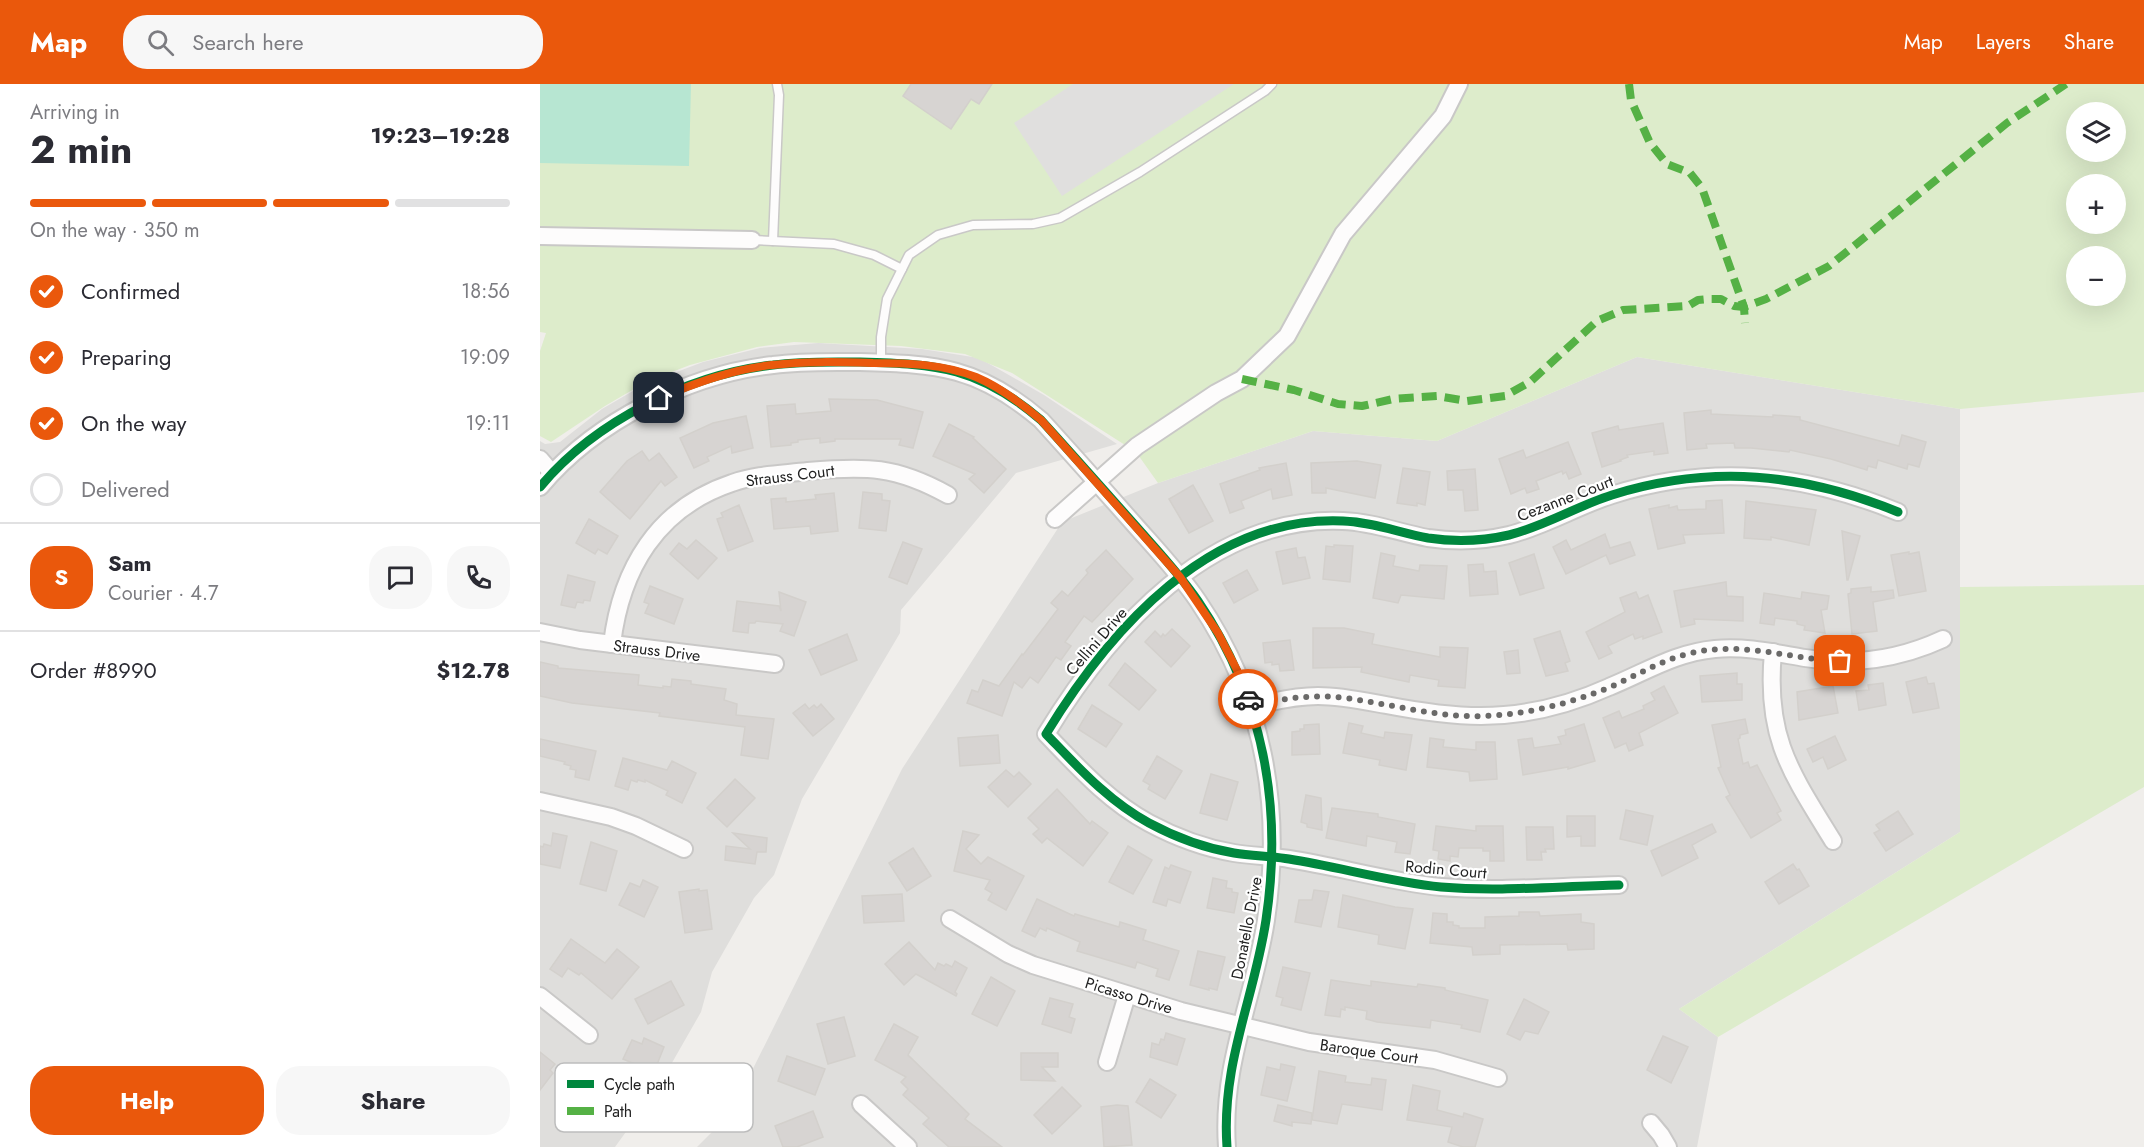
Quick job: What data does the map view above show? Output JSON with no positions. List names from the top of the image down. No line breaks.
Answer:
{"streets":{"street":["Strauss Court","Cezanne Court","Cellini Drive","Strauss Drive","Rodin Court","Donatello Drive","Picasso Drive","Baroque Court"]},"crossings":[["Strauss Court","Strauss Drive"],["Cezanne Court","Cellini Drive"],["Cezanne Court","Donatello Drive"],["Cellini Drive","Rodin Court"],["Cellini Drive","Donatello Drive"],["Rodin Court","Donatello Drive"],["Donatello Drive","Picasso Drive"],["Donatello Drive","Baroque Court"],["Picasso Drive","Baroque Court"]],"legend":["Cycle path","Path"],"page":{"header":"Map","search":"Search here","nav":["Map","Layers","Share"],"heading":["2 min","Arriving in","19:23–19:28"],"panel":["Sam","Courier · 4.7","Order #8990","$12.78"],"map_buttons":["+","−"],"bar":"On the way · 350 m","list":[["Confirmed","18:56"],["Preparing","19:09"],["On the way","19:11"],"Delivered"],"round":"S","buttons":["Help","Share"]}}
